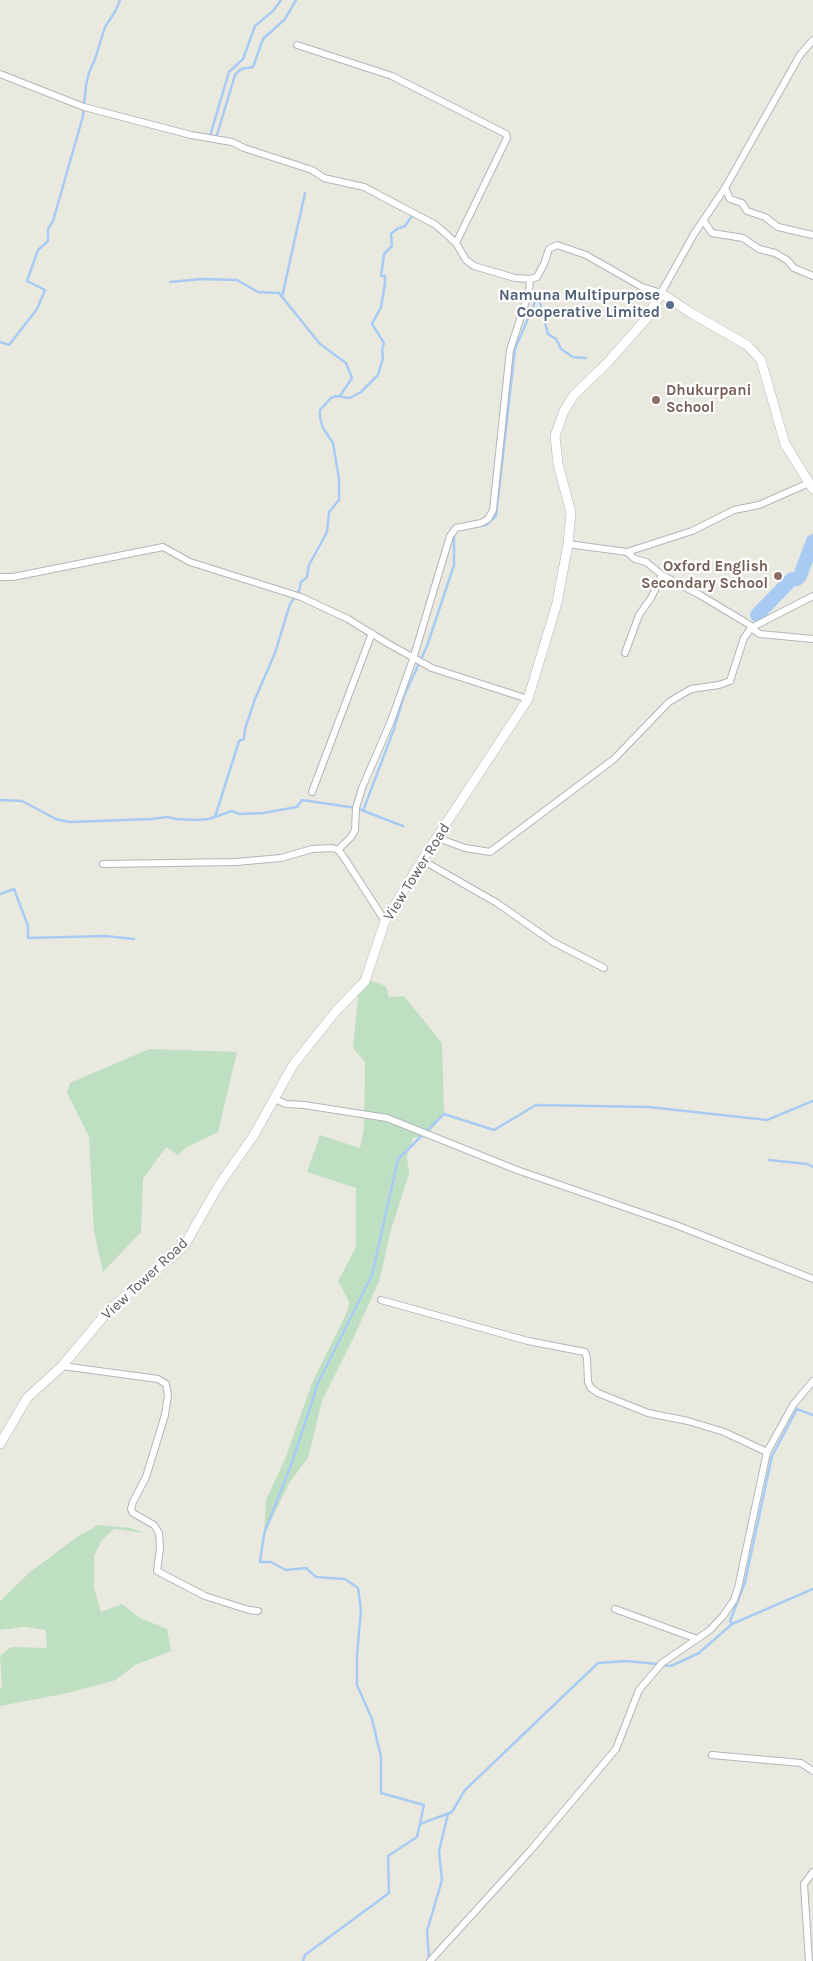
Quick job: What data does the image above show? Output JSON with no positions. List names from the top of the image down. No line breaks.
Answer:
{"streets":{"street":["View Tower Road"]},"places":["Namuna Multipurpose Cooperative Limited","Dhukurpani School","Oxford English Secondary School"]}
